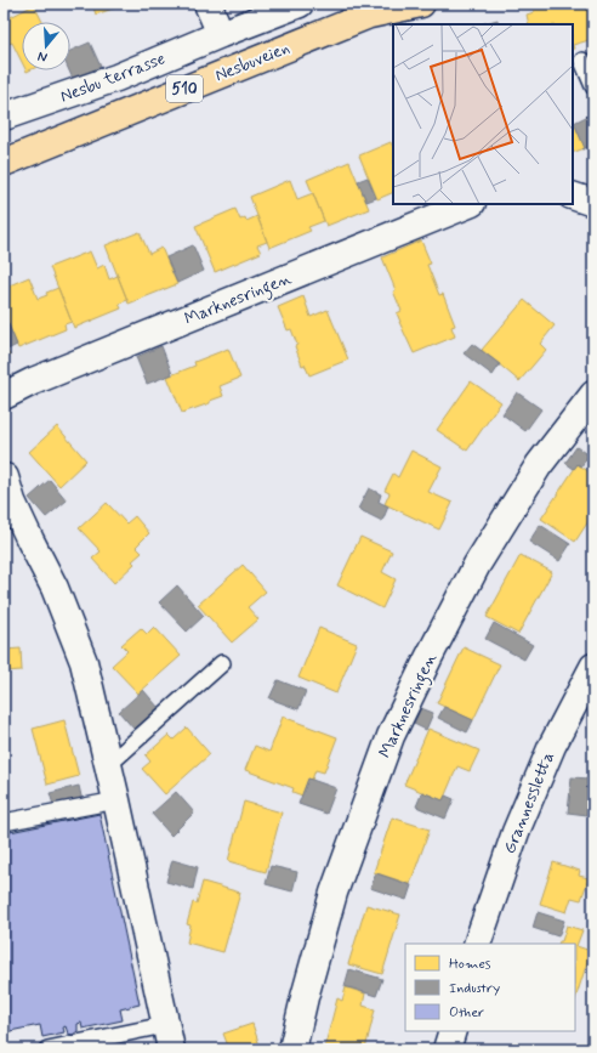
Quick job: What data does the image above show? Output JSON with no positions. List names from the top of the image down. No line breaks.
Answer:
{"streets":{"main road":["Nesbuveien","510"],"street":["Nesbu terrasse","Marknesringen","Grannessletta"]},"crossings":[["Nesbuveien","510"]],"legend":["Homes","Industry","Other"],"north":"bottom"}
